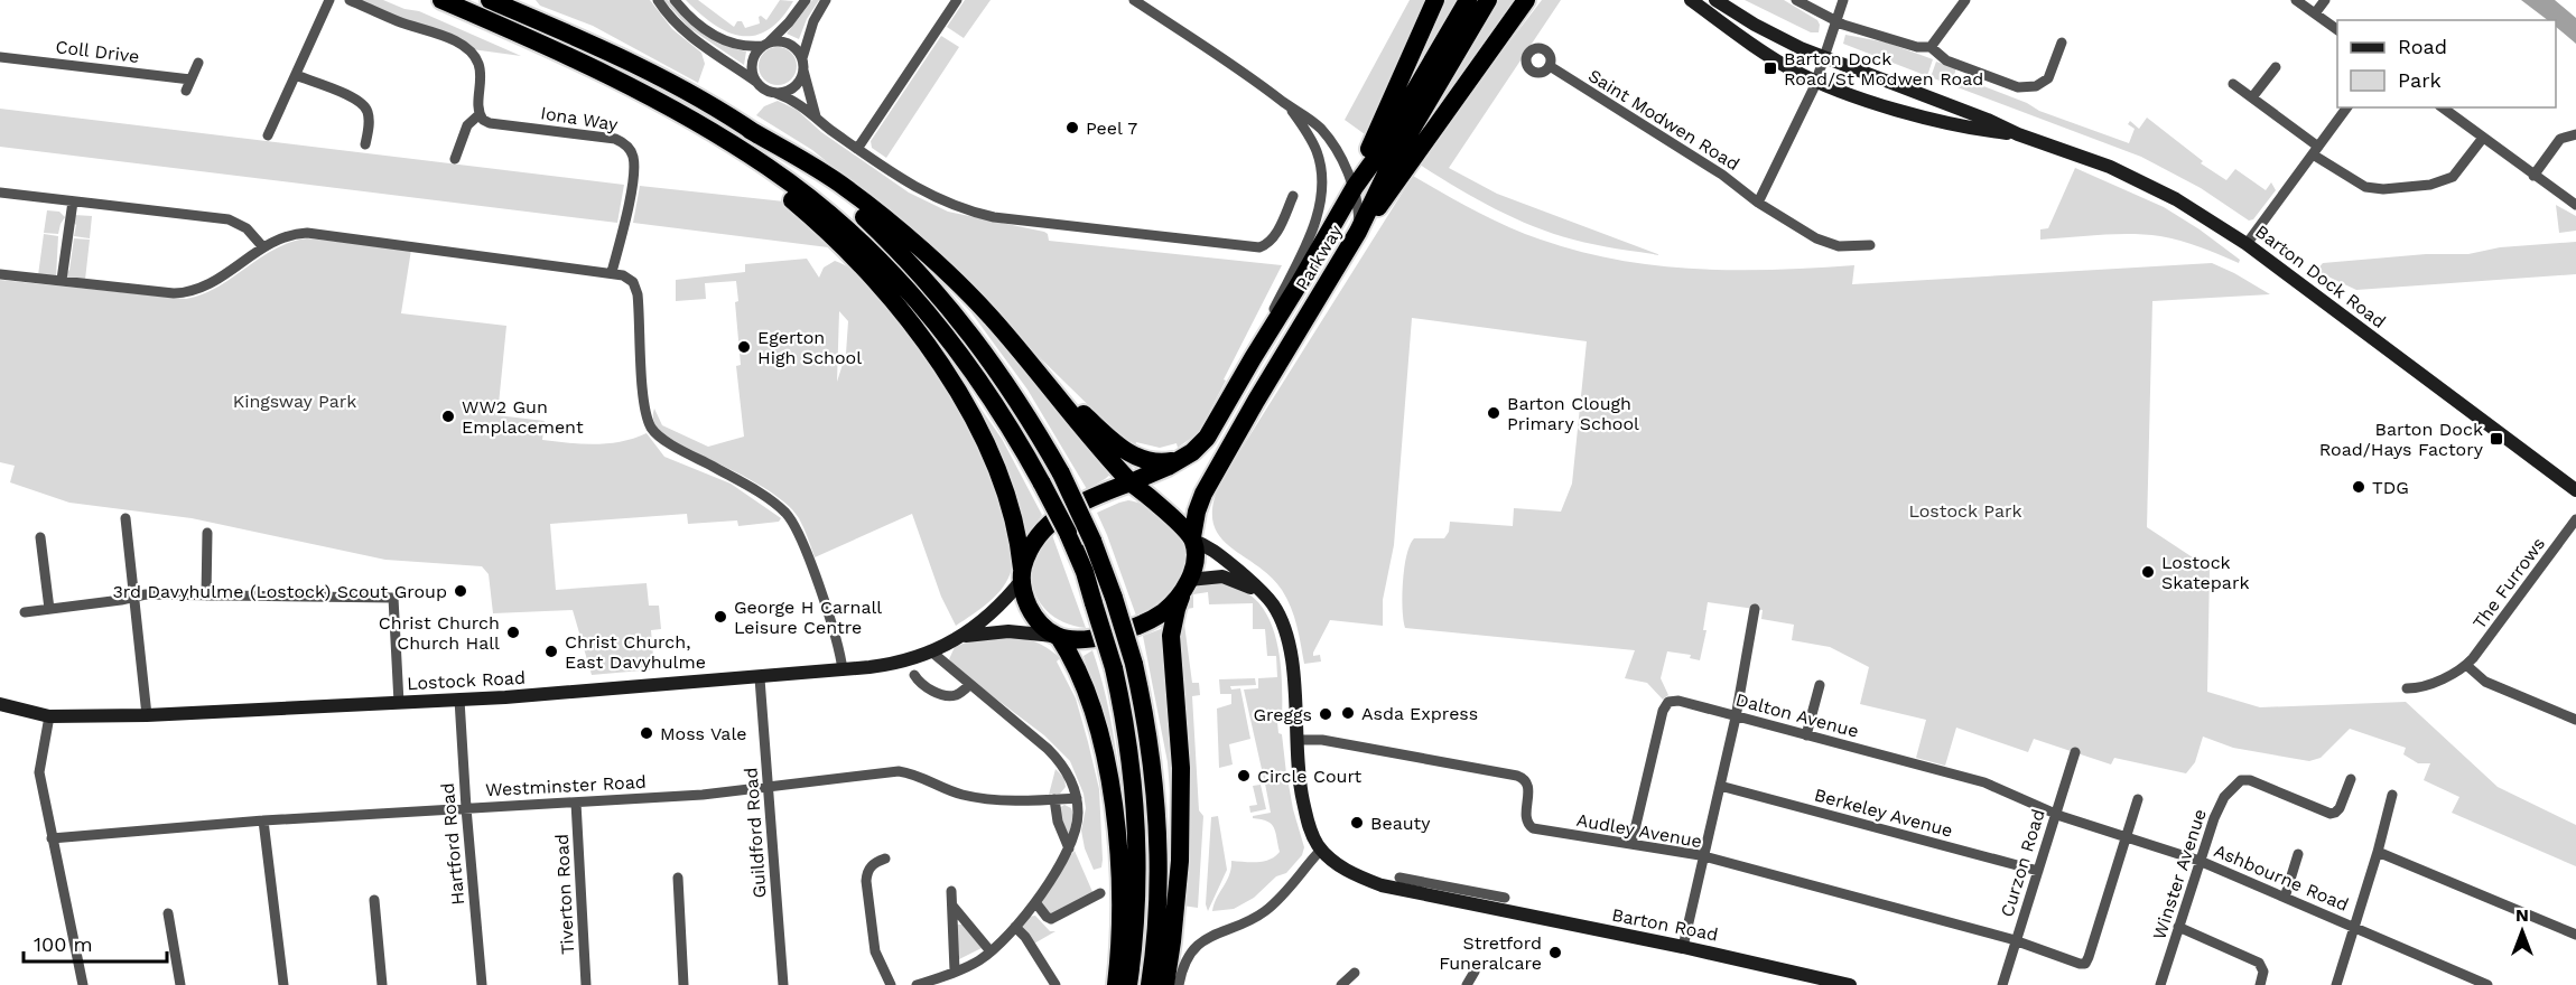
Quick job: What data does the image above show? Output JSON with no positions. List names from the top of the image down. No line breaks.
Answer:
{"streets":{"highway":["Parkway"],"main road":["Barton Dock Road","Lostock Road","Barton Road"],"street":["Coll Drive","Iona Way","Saint Modwen Road","The Furrows","Dalton Avenue","Westminster Road","Berkeley Avenue","Audley Avenue","Guildford Road","Hartford Road","Curzon Road","Winster Avenue","Ashbourne Road","Tiverton Road"]},"crossings":[["Parkway","Lostock Road"],["Parkway","Barton Road"],["Lostock Road","Guildford Road"],["Lostock Road","Hartford Road"],["Lostock Road","Barton Road"],["Dalton Avenue","Audley Avenue"],["Dalton Avenue","Curzon Road"],["Dalton Avenue","Ashbourne Road"],["Westminster Road","Guildford Road"],["Westminster Road","Hartford Road"],["Westminster Road","Tiverton Road"],["Berkeley Avenue","Curzon Road"],["Audley Avenue","Curzon Road"],["Audley Avenue","Ashbourne Road"],["Audley Avenue","Barton Road"],["Curzon Road","Ashbourne Road"],["Winster Avenue","Ashbourne Road"]],"parks":["Kingsway Park","Lostock Park"],"places":{"transit":["Barton Dock Road/St Modwen Road","Barton Dock Road/Hays Factory"],"other":["Peel 7","Egerton High School","Barton Clough Primary School","WW2 Gun Emplacement","TDG","Lostock Skatepark","3rd Davyhulme (Lostock) Scout Group","George H Carnall Leisure Centre","Christ Church Church Hall","Christ Church, East Davyhulme","Asda Express","Greggs","Moss Vale","Circle Court","Beauty","Stretford Funeralcare"]},"legend":["Road","Park"],"scale_bar":"100 m","north":"top"}
